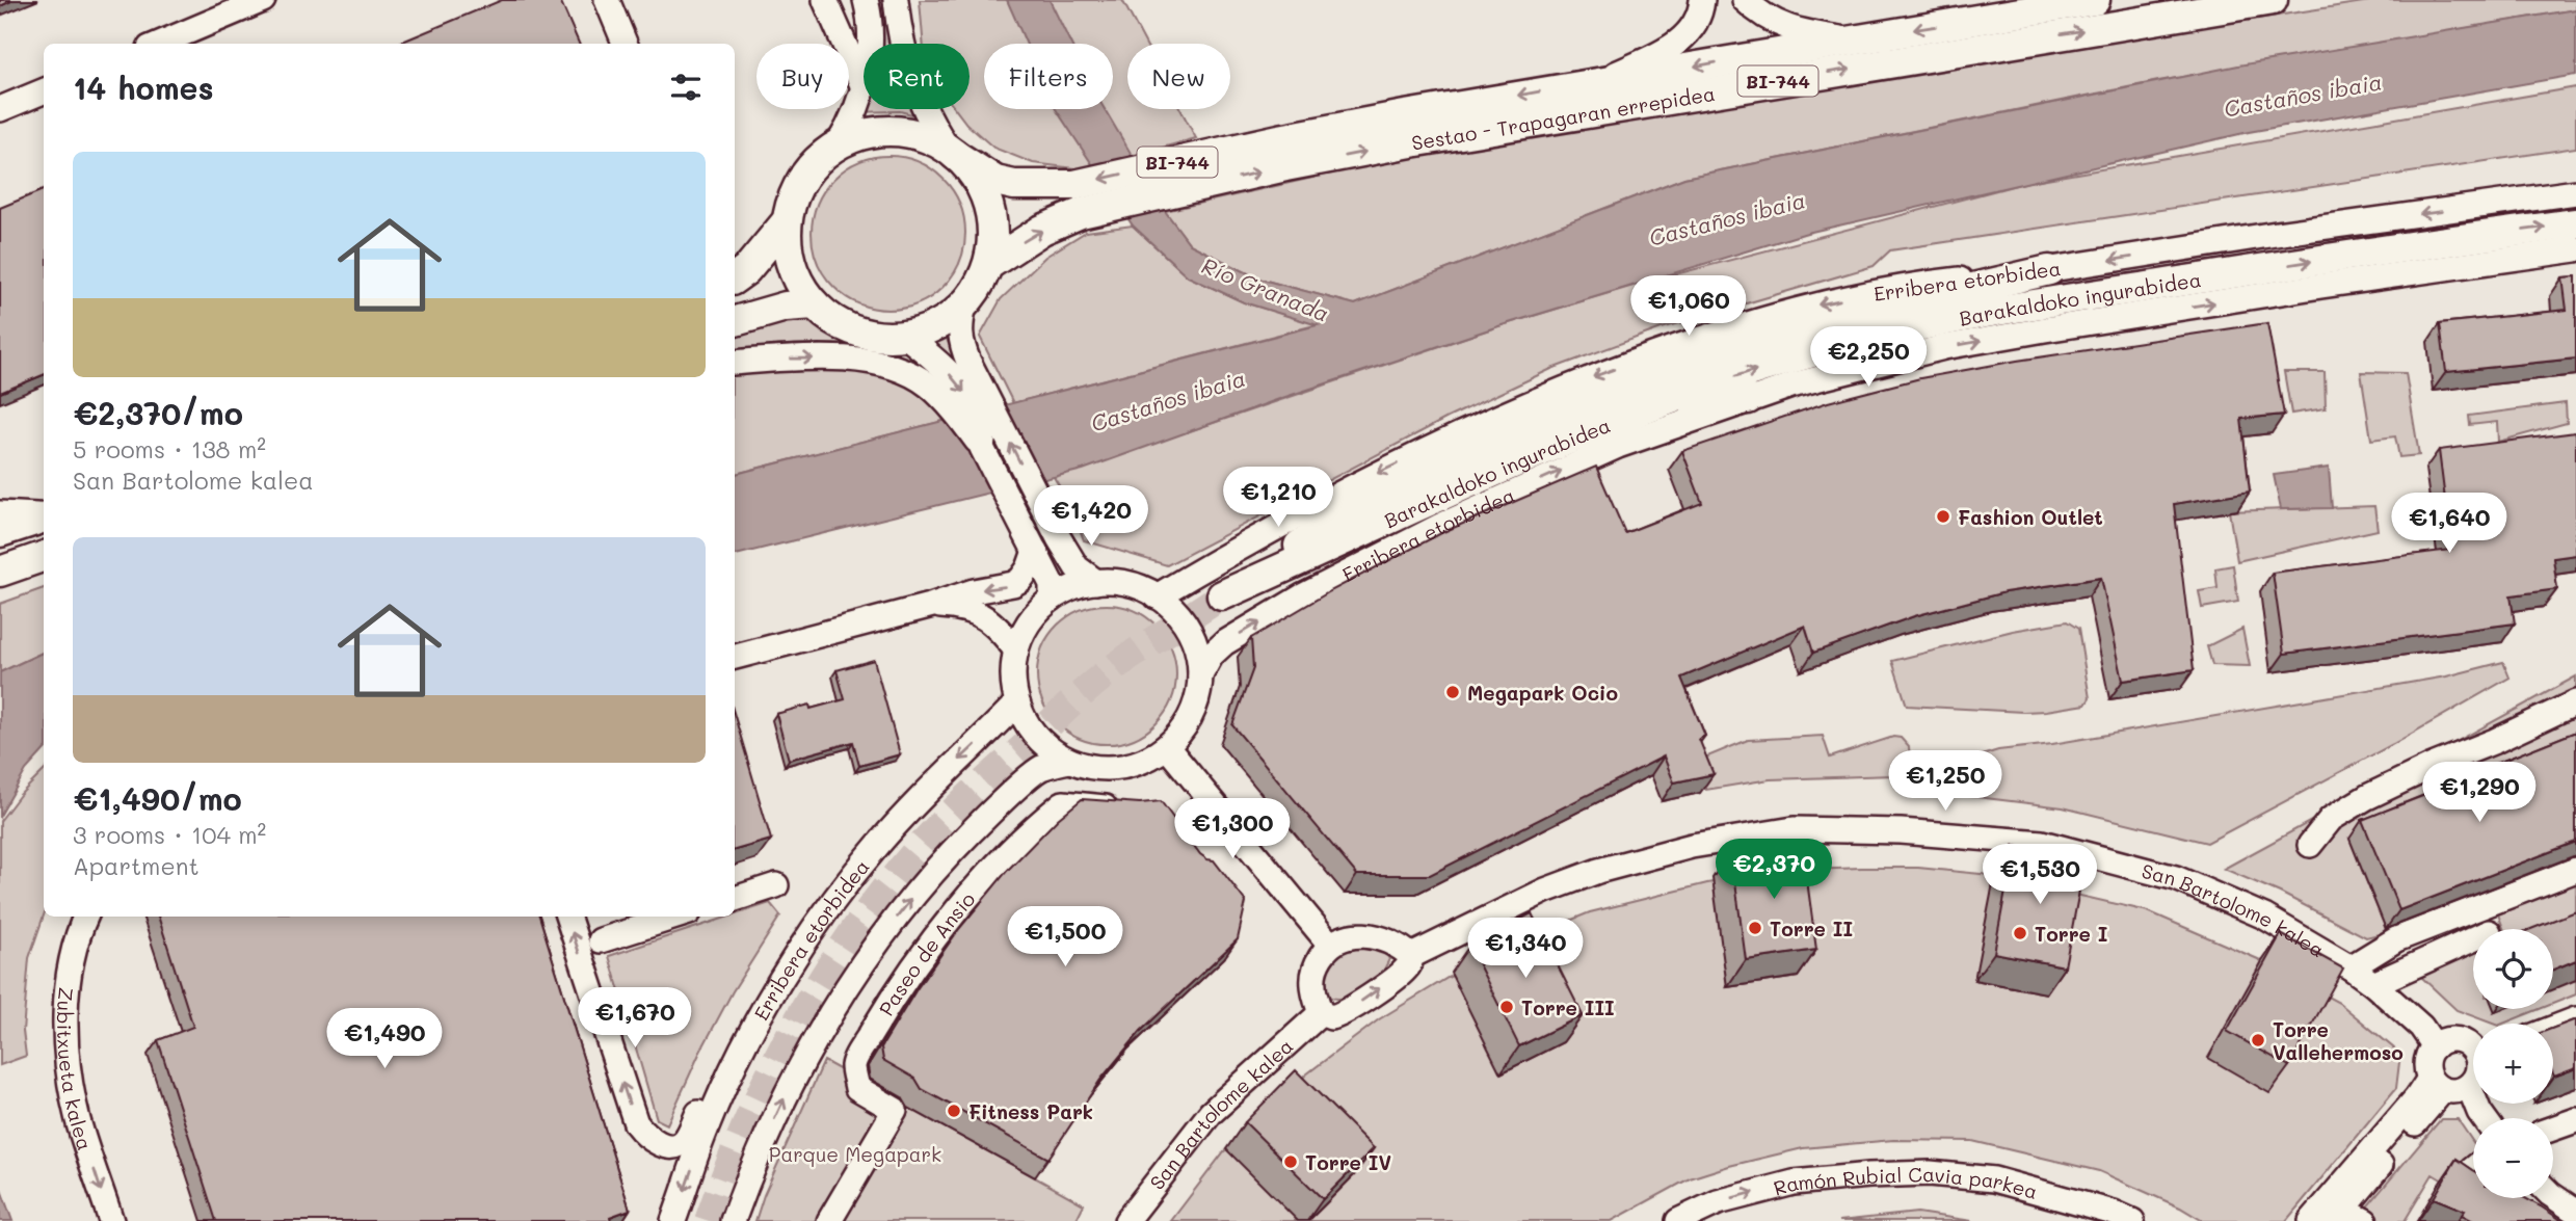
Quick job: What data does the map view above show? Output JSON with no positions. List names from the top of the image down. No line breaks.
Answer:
{"streets":{"main road":["BI-744","Sestao - Trapagaran errepidea","Barakaldoko ingurabidea"],"street":["Erribera etorbidea","San Bartolome kalea","Paseo de Ansio","Zubitxueta kalea","Ramón Rubial Cavia parkea"]},"crossings":[["BI-744","Sestao - Trapagaran errepidea"],["Erribera etorbidea","Barakaldoko ingurabidea"]],"one_way":["Barakaldoko ingurabidea","Zubitxueta kalea","Ramón Rubial Cavia parkea"],"water":["Castaños ibaia","Río Granada"],"parks":["Parque Megapark"],"places":["Fashion Outlet","Megapark Ocio","Torre II","Torre I","Torre III","Torre Vallehermoso","Fitness Park","Torre IV"],"page":{"chip":["Buy","Rent","Filters","New"],"heading":"14 homes","list":[{"name":"€2,370/mo","note":"5 rooms · 138 m² · San Bartolome kalea"},{"name":"€1,490/mo","note":"3 rooms · 104 m² · Apartment"}],"price":["€1,060","€2,250","€1,210","€1,420","€1,640","€1,250","€1,290","€1,300","€2,370","€1,530","€1,500","€1,340","€1,670","€1,490"],"map_buttons":["+","−"]}}
